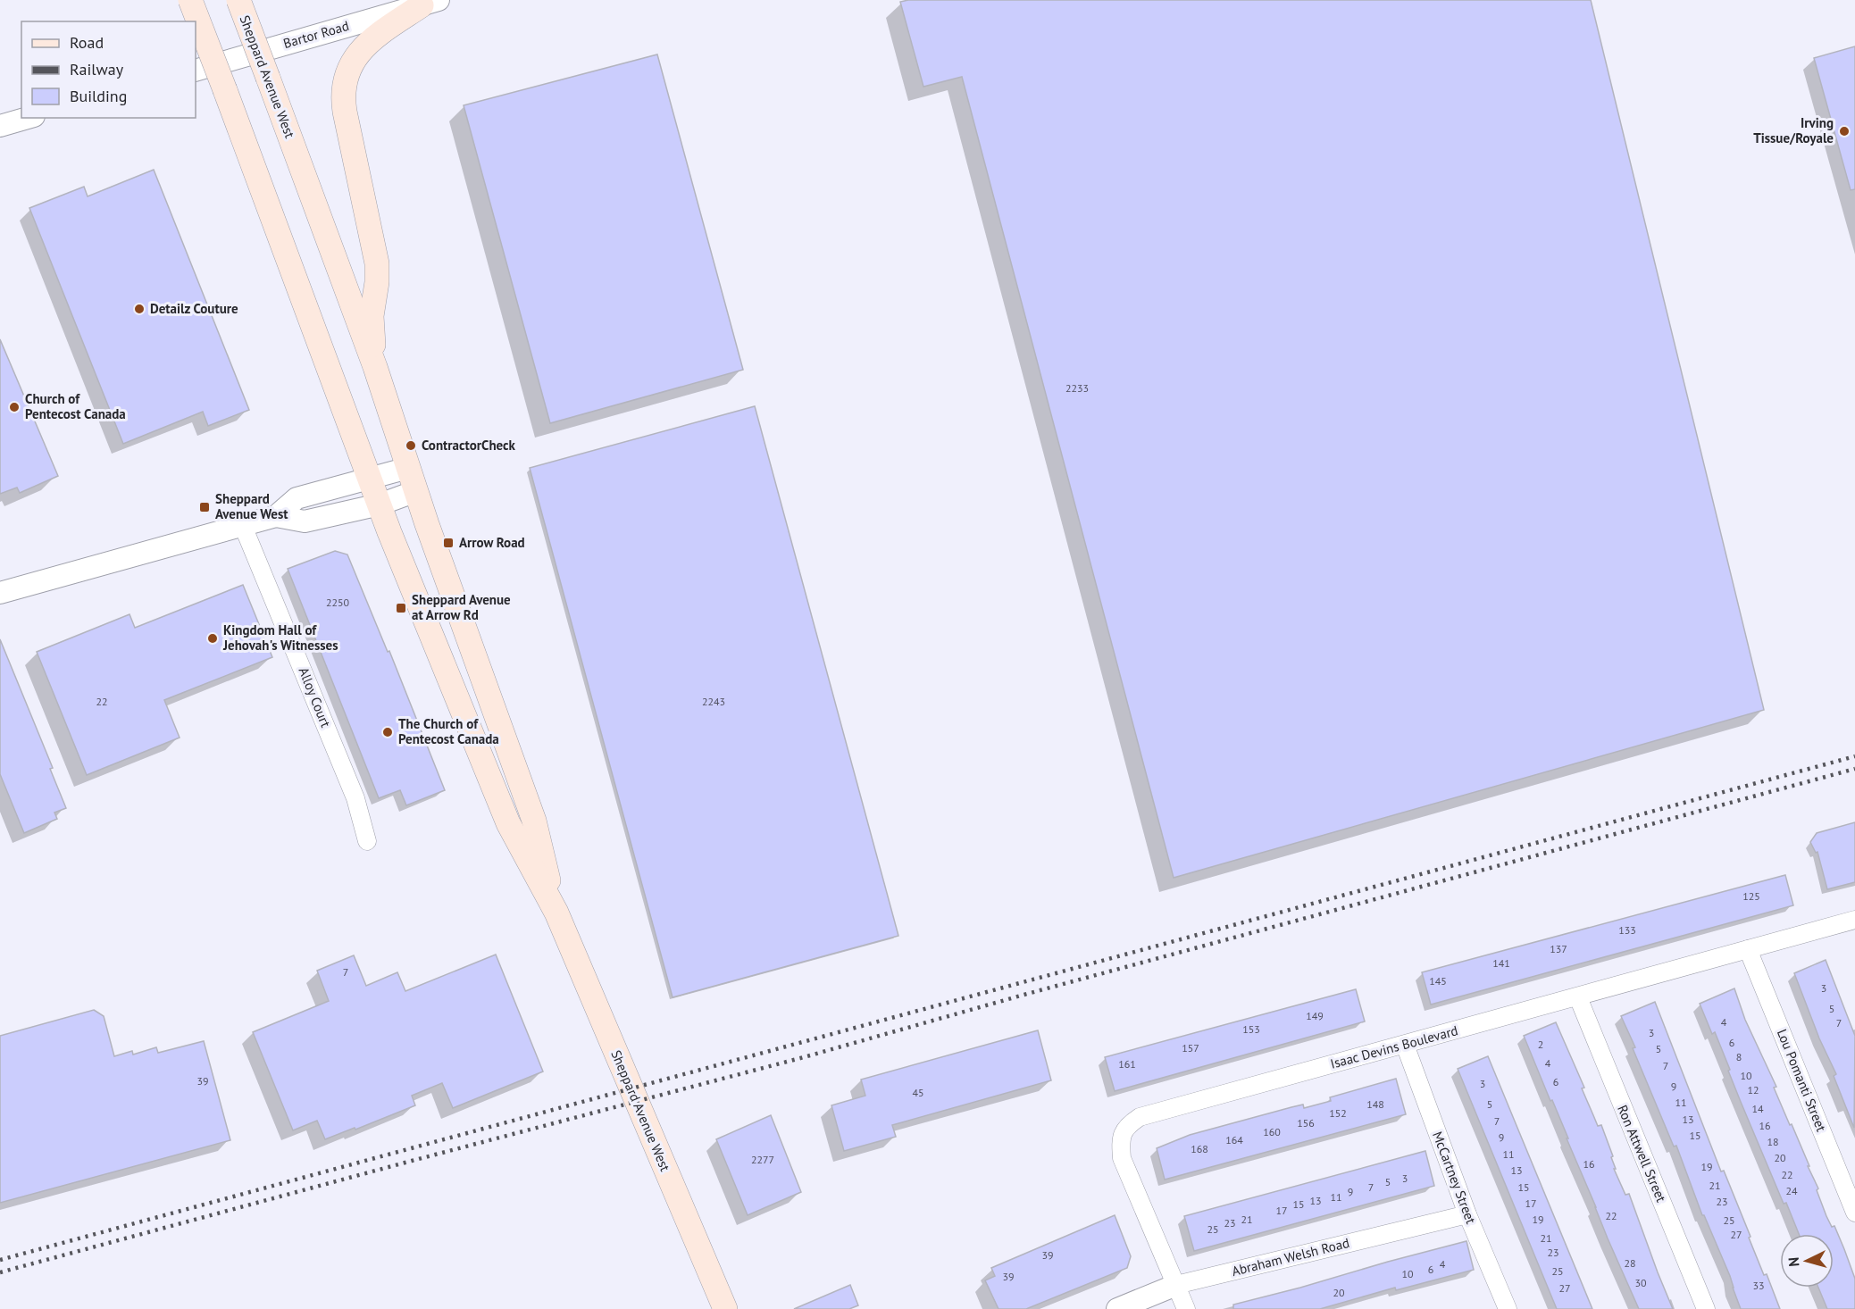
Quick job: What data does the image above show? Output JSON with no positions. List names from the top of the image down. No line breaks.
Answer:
{"streets":{"main road":["Sheppard Avenue West"],"street":["Bartor Road","Alloy Court","Isaac Devins Boulevard","Lou Pomanti Street","Ron Attwell Street","McCartney Street","Abraham Welsh Road"]},"crossings":[["Isaac Devins Boulevard","Lou Pomanti Street"],["Isaac Devins Boulevard","Ron Attwell Street"],["Isaac Devins Boulevard","McCartney Street"],["Isaac Devins Boulevard","Abraham Welsh Road"],["McCartney Street","Abraham Welsh Road"]],"places":{"other":["Irving Tissue/Royale","Detailz Couture","Church of Pentecost Canada","ContractorCheck","Kingdom Hall of Jehovah's Witnesses","The Church of Pentecost Canada"],"transit":["Sheppard Avenue West","Arrow Road","Sheppard Avenue at Arrow Rd"]},"house_numbers":["2233","2250","22","2243","125","133","137","141","7","145","3","5","149","4","7","153","3","6","2","157","5","8","4","161","7","10","39","6","3","9","12","45","11","148","5","14","152","13","7","156","16","160","15","9","164","18","168","11","20","2277","16","19","13","22","3","5","21","7","15","24","9","11","13","23","17","15","17","22","21","19","25","23","25","27","21","23","39","28","4","6","25","10","39","30","33","27","20"],"legend":["Road","Railway","Building"],"north":"left"}
